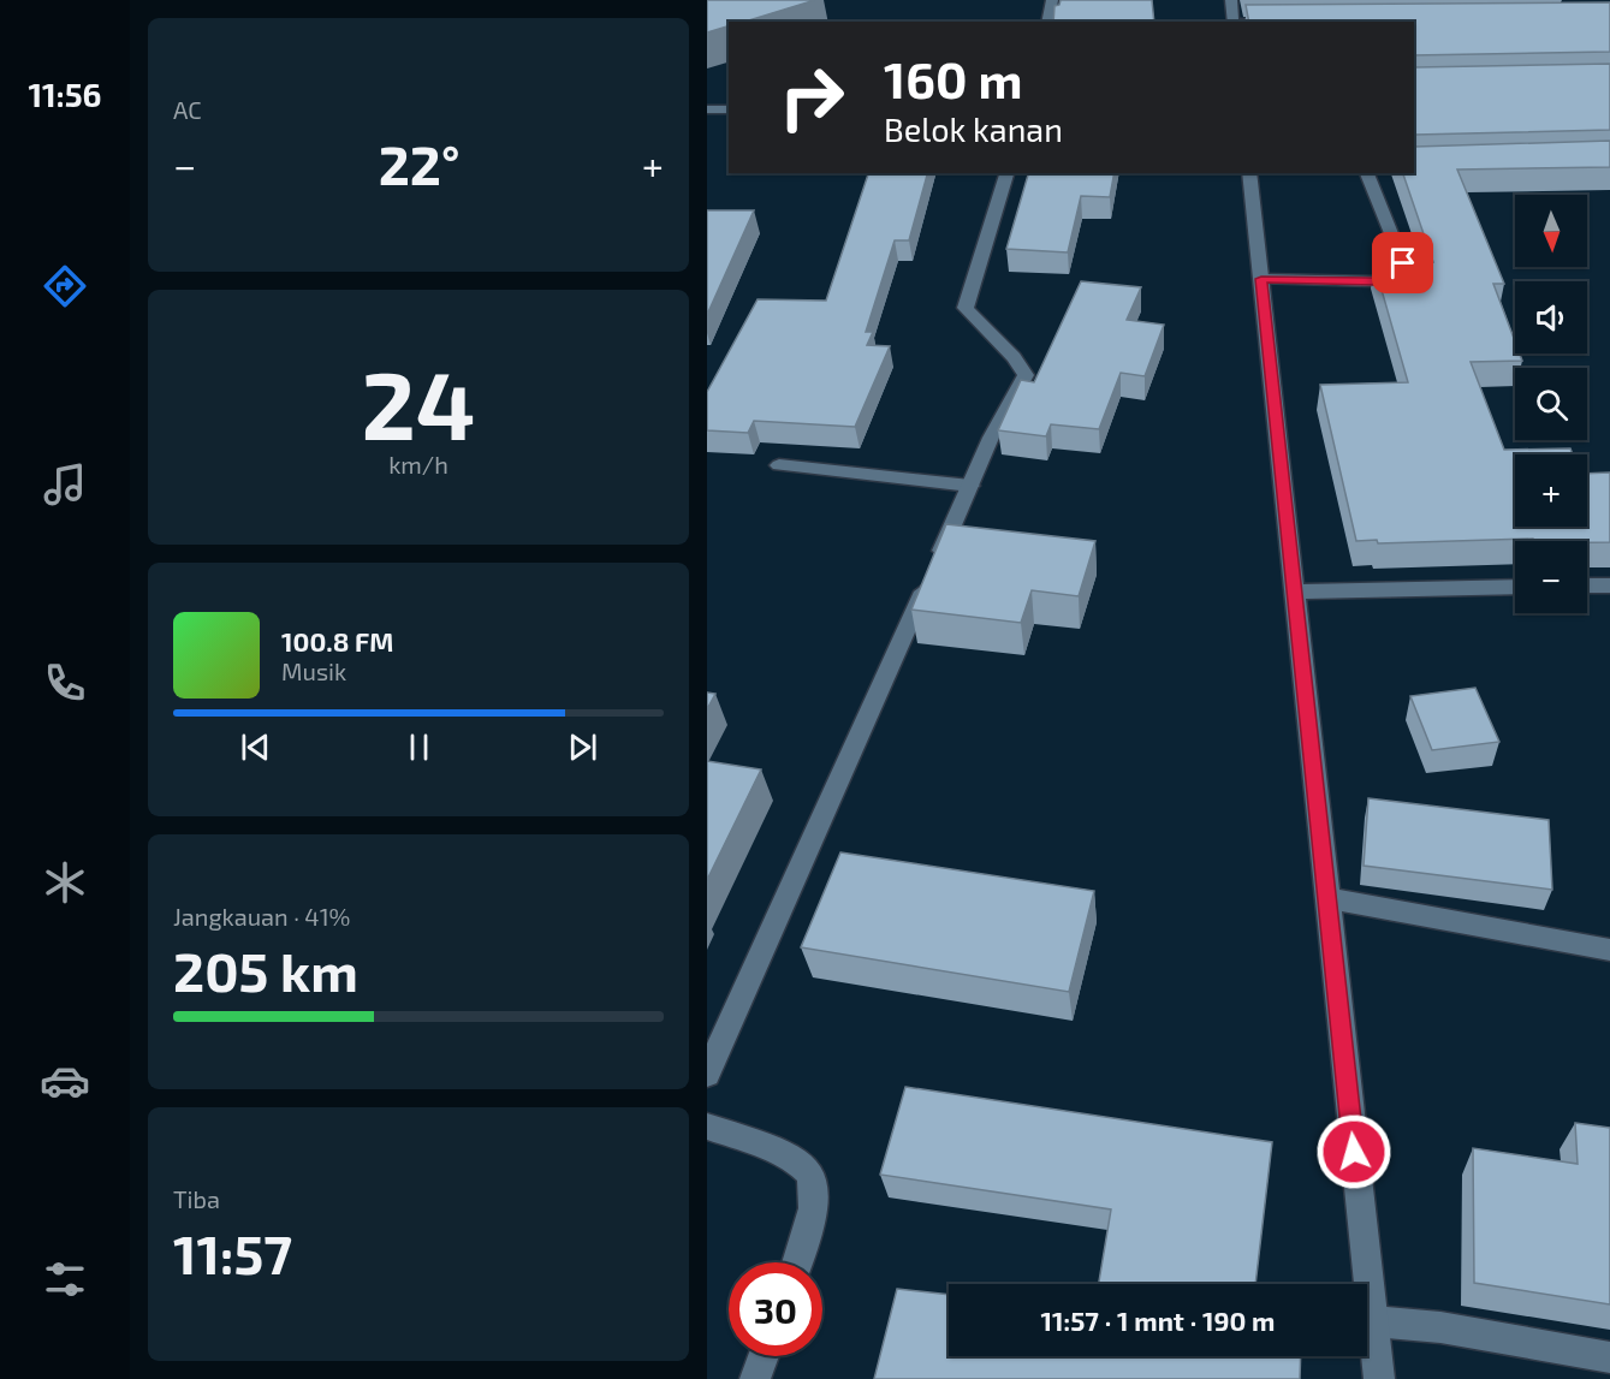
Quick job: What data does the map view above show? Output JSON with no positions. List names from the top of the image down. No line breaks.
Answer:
{"north":"bottom","page":{"tabs":"11:56","tile":["AC",["24","km/h"],["Jangkauan · 41%","205 km"],["Tiba","11:57"]],"turn":["160 m","Belok kanan"],"heat":["−","22°","+"],"map_buttons":["+","−"],"song":["100.8 FM","Musik"],"limit":"30","trip":"11:57 · 1 mnt · 190 m"}}
